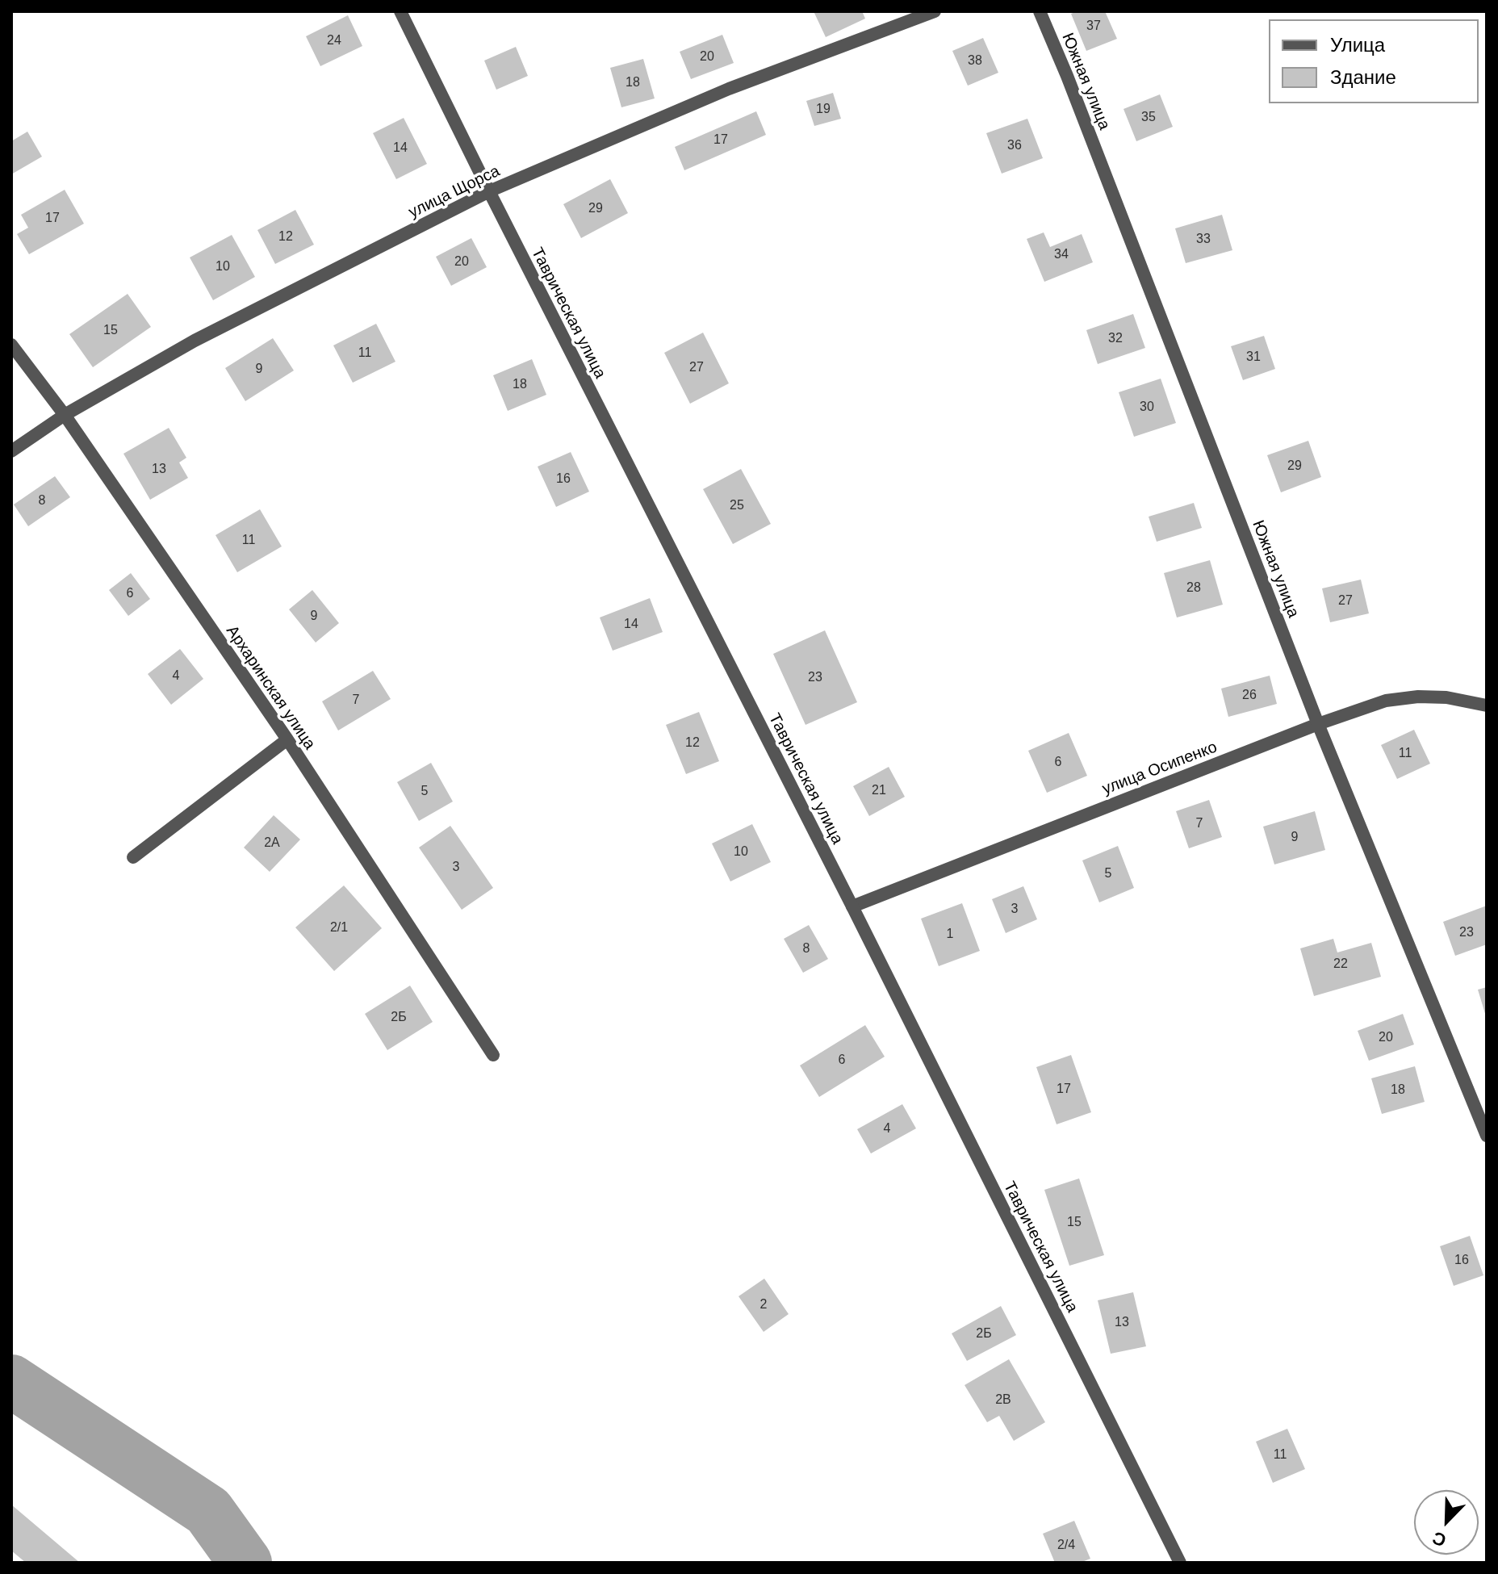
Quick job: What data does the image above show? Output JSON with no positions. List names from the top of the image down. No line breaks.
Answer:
{"streets":{"street":["Южная улица","улица Щорса","Таврическая улица","Архаринская улица","улица Осипенко"]},"crossings":[["Южная улица","улица Осипенко"],["улица Щорса","Таврическая улица"],["улица Щорса","Архаринская улица"],["Таврическая улица","улица Осипенко"]],"house_numbers":["37","24","20","38","18","19","35","17","36","14","29","17","12","33","34","20","10","15","32","11","31","27","9","18","30","29","13","16","8","25","11","28","6","27","9","14","4","23","26","7","12","11","6","21","5","7","9","2А","10","3","5","3","2/1","23","1","8","22","2Б","20","6","17","18","4","15","16","2","13","2Б","2В","11","2/4"],"legend":["Улица","Здание"],"north":"bottom left"}
